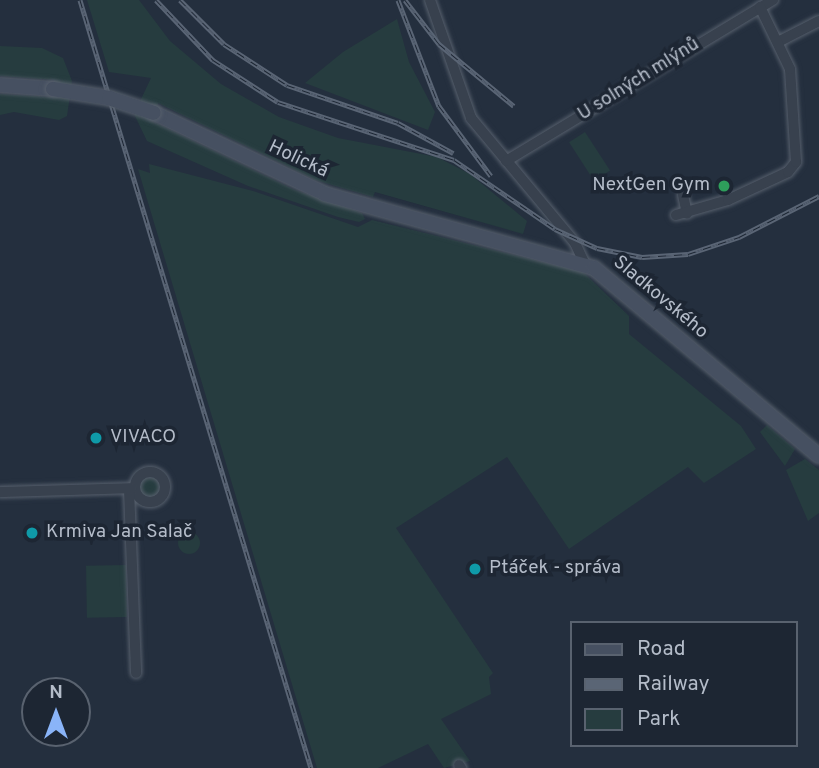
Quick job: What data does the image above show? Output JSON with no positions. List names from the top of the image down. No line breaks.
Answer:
{"streets":{"street":["U solných mlýnů","Holická","Sladkovského"]},"crossings":[["U solných mlýnů","Sladkovského"],["Holická","Sladkovského"]],"places":["NextGen Gym","VIVACO","Krmiva Jan Salač","Ptáček - správa"],"legend":["Road","Railway","Park"],"north":"top"}
